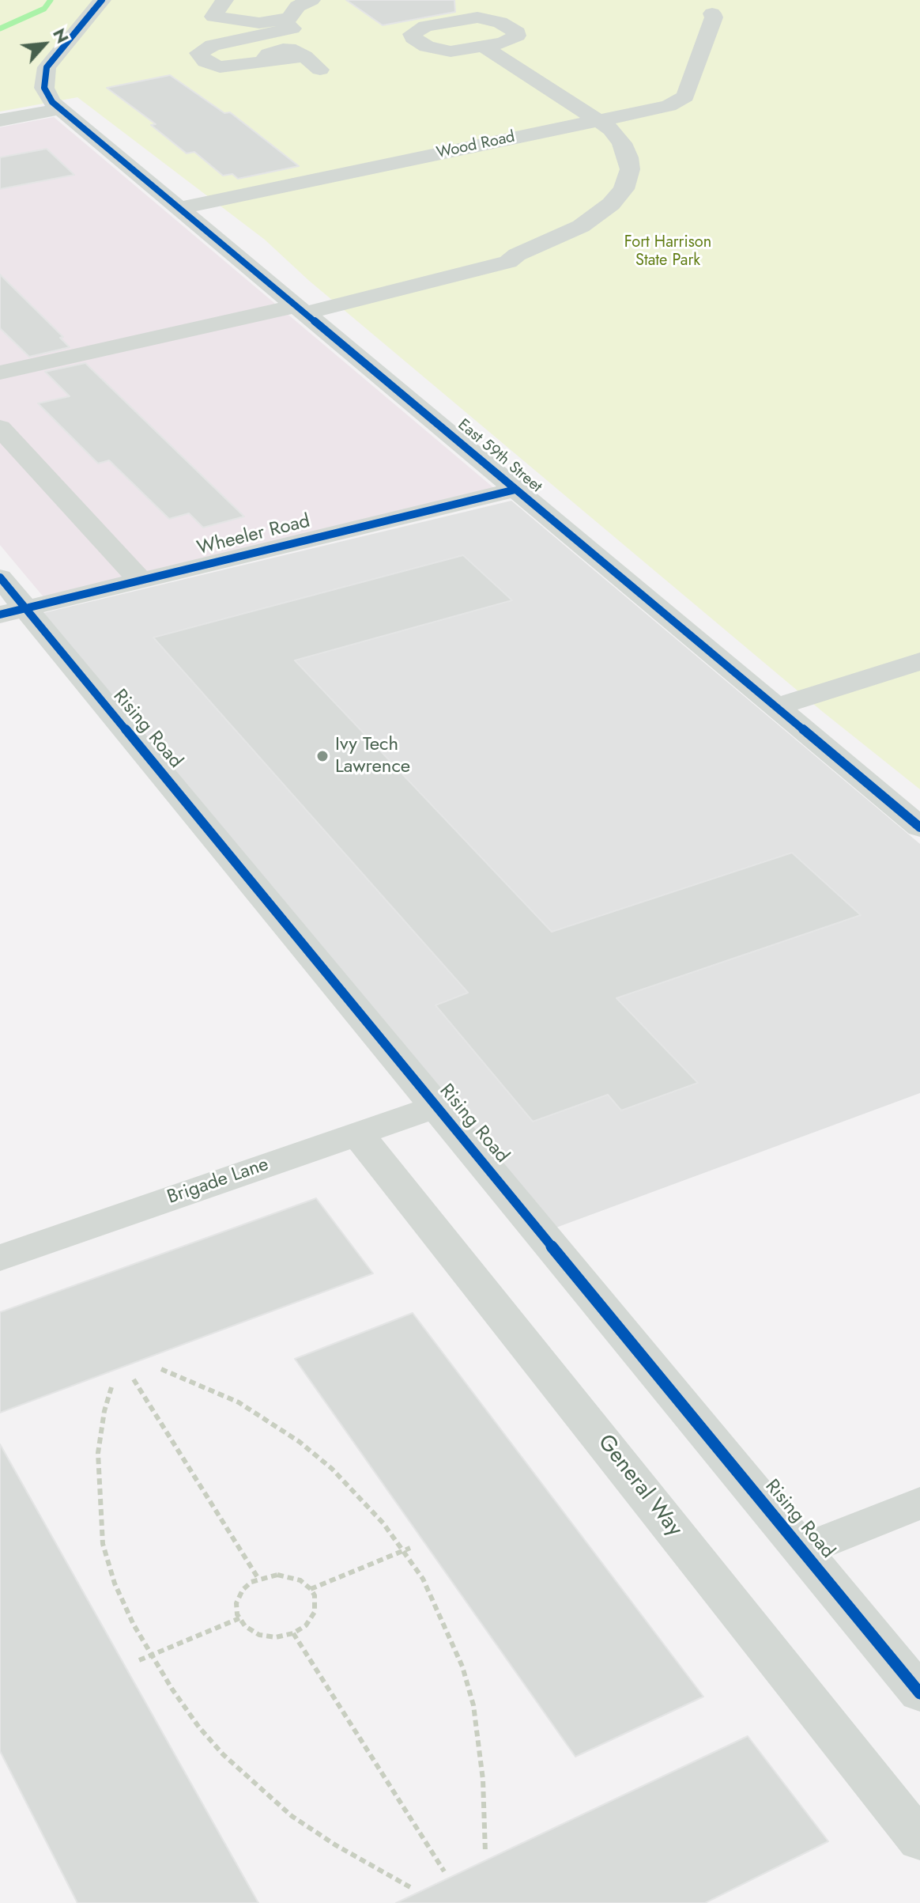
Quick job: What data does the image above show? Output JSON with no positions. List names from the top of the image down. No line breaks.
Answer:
{"streets":{"street":["Wood Road","East 59th Street","Wheeler Road","Rising Road","Brigade Lane","General Way"]},"crossings":[["Wood Road","East 59th Street"],["East 59th Street","Wheeler Road"],["Wheeler Road","Rising Road"],["Rising Road","Brigade Lane"],["Brigade Lane","General Way"]],"parks":["Fort Harrison State Park"],"places":["Ivy Tech Lawrence"],"north":"top right"}
